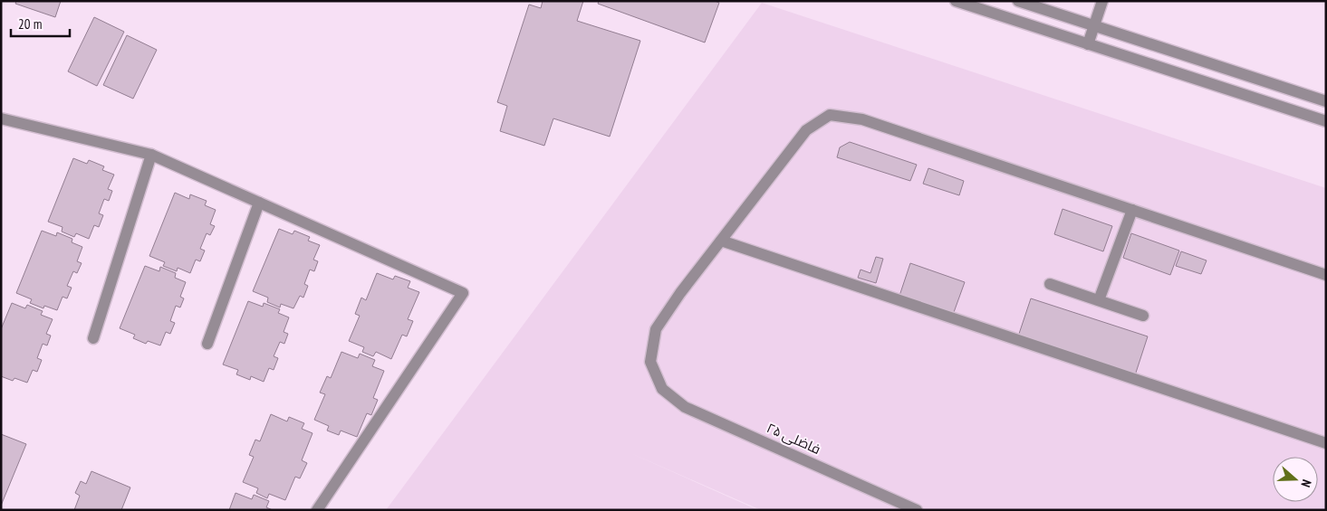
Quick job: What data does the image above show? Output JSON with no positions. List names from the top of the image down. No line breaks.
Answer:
{"streets":{"street":["فاضلی ۲۵"]},"scale_bar":"20 m","north":"right"}
